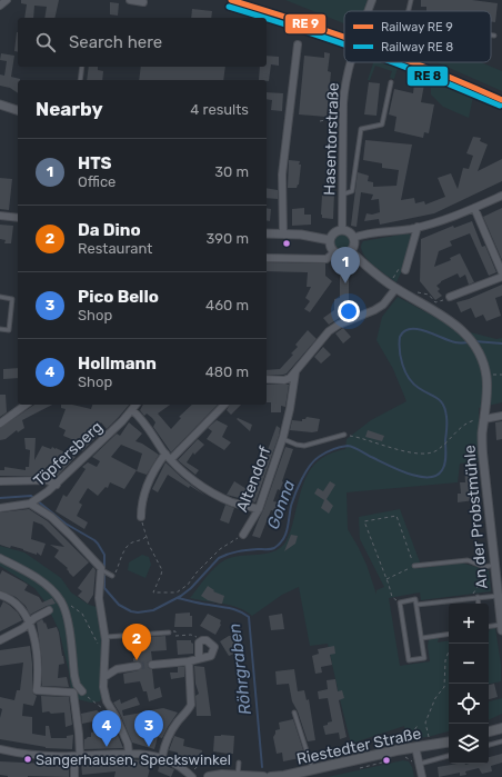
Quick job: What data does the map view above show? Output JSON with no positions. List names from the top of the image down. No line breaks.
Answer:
{"streets":{"main road":["Riestedter Straße"],"street":["Hasentorstraße","Töpfersberg","Altendorf","An der Probstmühle"]},"crossings":[["Hasentorstraße","An der Probstmühle"]],"water":["Gonna","Röhrgraben"],"places":["Sangerhausen, Speckswinkel"],"legend":["Railway RE 9","Railway RE 8"],"page":{"search":"Search here","heading":["Nearby","4 results"],"list":[{"mark":"1","name":"HTS","note":"Office","value":"30 m"},{"mark":"2","name":"Da Dino","note":"Restaurant","value":"390 m"},{"mark":"3","name":"Pico Bello","note":"Shop","value":"460 m"},{"mark":"4","name":"Hollmann","note":"Shop","value":"480 m"}],"pins":["1","2","3","4"],"map_buttons":["+","−"]}}
